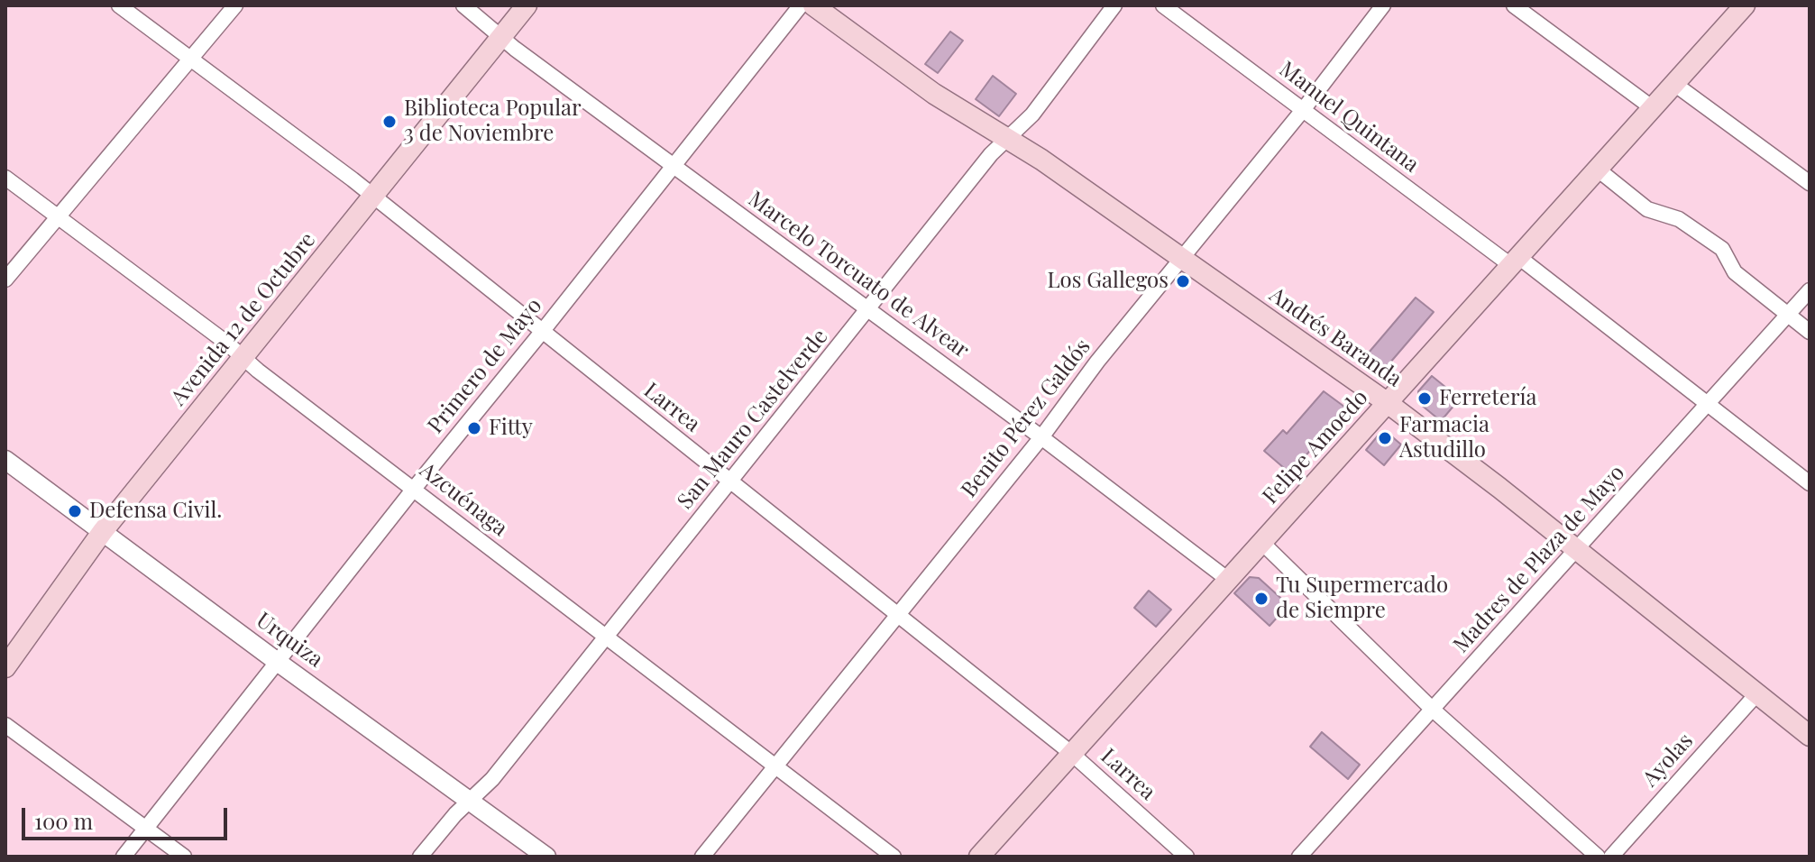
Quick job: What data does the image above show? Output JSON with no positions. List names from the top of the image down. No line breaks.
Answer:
{"streets":{"main road":["Avenida 12 de Octubre","Andrés Baranda","Felipe Amoedo"],"street":["Manuel Quintana","Marcelo Torcuato de Alvear","Primero de Mayo","Larrea","Benito Pérez Galdós","San Mauro Castelverde","Azcuénaga","Madres de Plaza de Mayo","Urquiza","Ayolas"]},"crossings":[["Manuel Quintana","Benito Pérez Galdós"],["Manuel Quintana","Felipe Amoedo"],["Manuel Quintana","Madres de Plaza de Mayo"],["Marcelo Torcuato de Alvear","Avenida 12 de Octubre"],["Marcelo Torcuato de Alvear","Primero de Mayo"],["Marcelo Torcuato de Alvear","Benito Pérez Galdós"],["Marcelo Torcuato de Alvear","San Mauro Castelverde"],["Marcelo Torcuato de Alvear","Felipe Amoedo"],["Avenida 12 de Octubre","Larrea"],["Avenida 12 de Octubre","Azcuénaga"],["Avenida 12 de Octubre","Urquiza"],["Andrés Baranda","Benito Pérez Galdós"],["Andrés Baranda","San Mauro Castelverde"],["Andrés Baranda","Felipe Amoedo"],["Andrés Baranda","Madres de Plaza de Mayo"],["Andrés Baranda","Ayolas"],["Primero de Mayo","Larrea"],["Primero de Mayo","Azcuénaga"],["Primero de Mayo","Urquiza"],["Larrea","Benito Pérez Galdós"],["Larrea","San Mauro Castelverde"],["Larrea","Felipe Amoedo"],["Benito Pérez Galdós","Azcuénaga"],["San Mauro Castelverde","Azcuénaga"],["San Mauro Castelverde","Urquiza"]],"places":["Biblioteca Popular 3 de Noviembre","Los Gallegos","Ferretería","Fitty","Farmacia Astudillo","Defensa Civil.","Tu Supermercado de Siempre"],"scale_bar":"100 m"}
